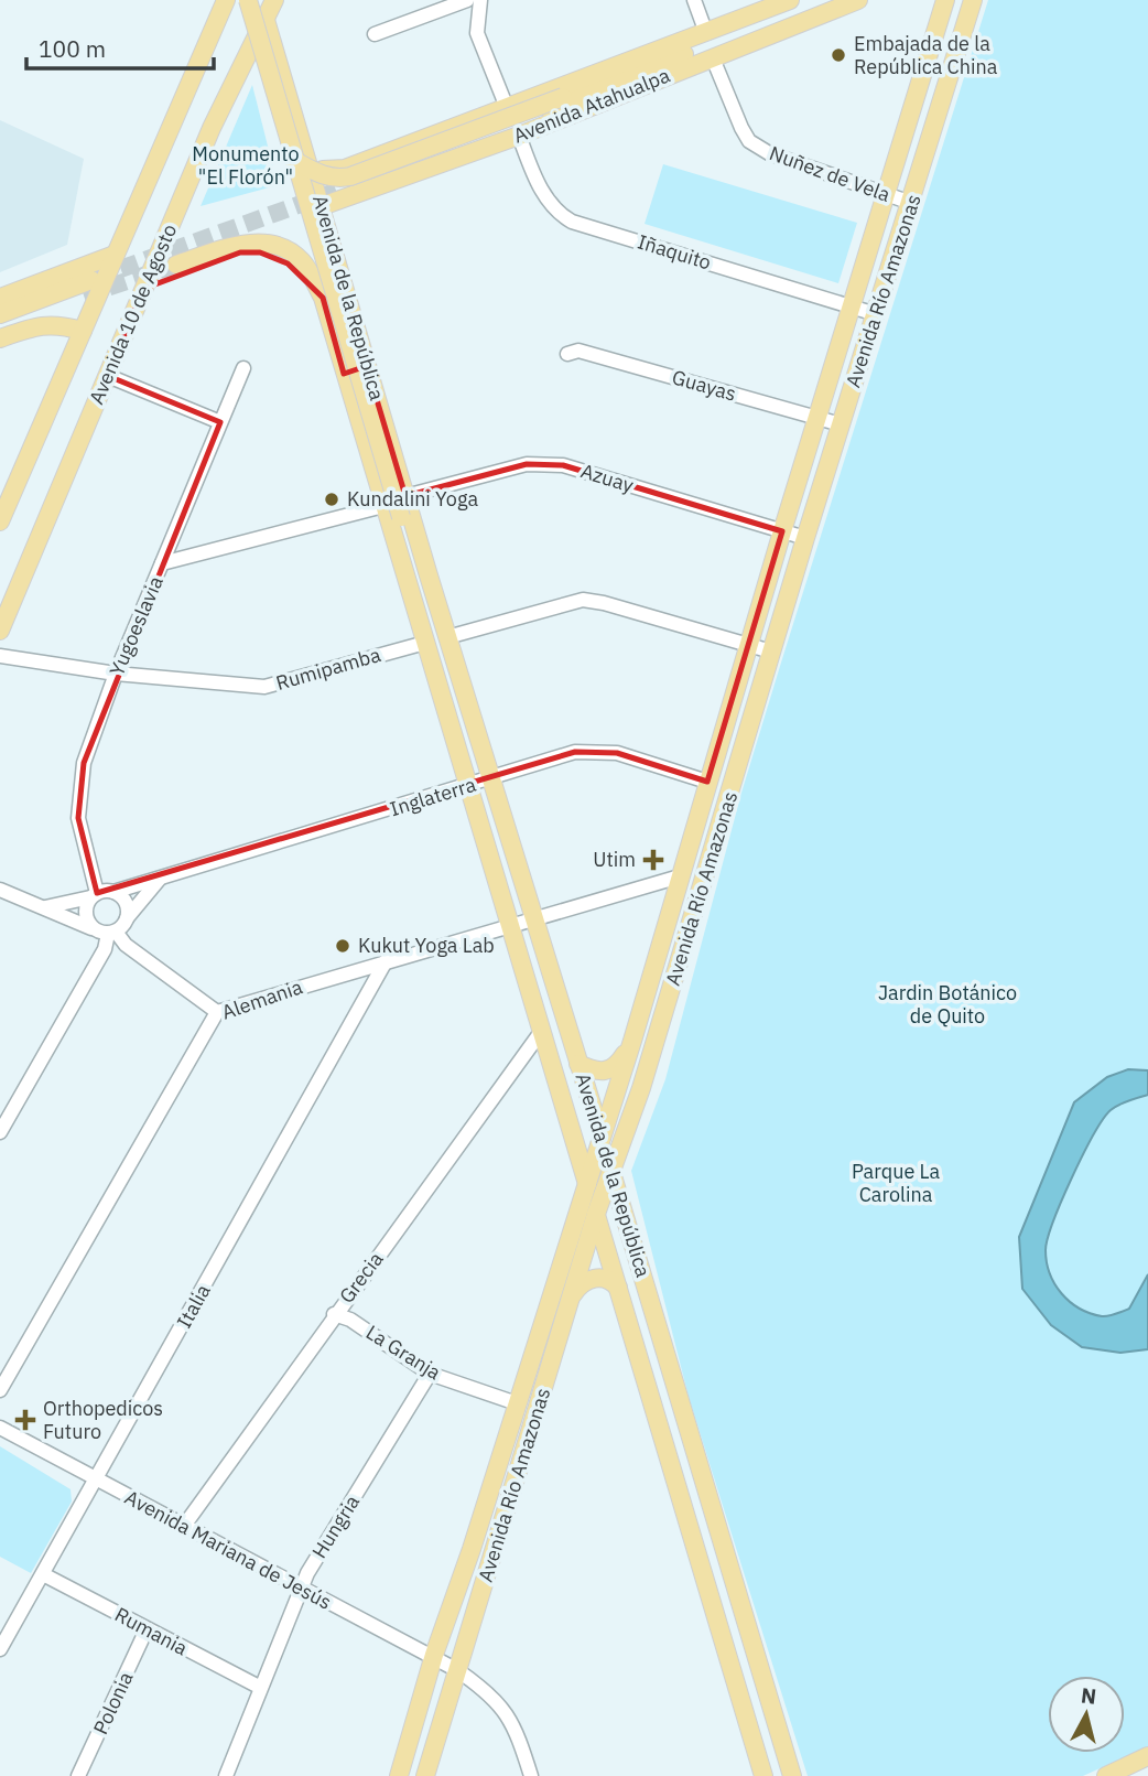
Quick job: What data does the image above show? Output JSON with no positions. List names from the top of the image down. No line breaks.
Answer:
{"streets":{"main road":["Avenida Atahualpa","Avenida Río Amazonas","Avenida de la República","Avenida 10 de Agosto"],"street":["Nuñez de Vela","Iñaquito","Guayas","Azuay","Yugoeslavia","Rumipamba","Inglaterra","Alemania","Grecia","Italia","La Granja","Hungria","Avenida Mariana de Jesús","Rumania","Polonia"]},"crossings":[["Avenida Atahualpa","Nuñez de Vela"],["Avenida Atahualpa","Iñaquito"],["Avenida Atahualpa","Avenida de la República"],["Nuñez de Vela","Avenida Río Amazonas"],["Iñaquito","Avenida Río Amazonas"],["Avenida Río Amazonas","Avenida de la República"],["Avenida Río Amazonas","Guayas"],["Avenida Río Amazonas","Azuay"],["Avenida Río Amazonas","Inglaterra"],["Avenida Río Amazonas","Alemania"],["Avenida Río Amazonas","La Granja"],["Avenida Río Amazonas","Avenida Mariana de Jesús"],["Avenida de la República","Avenida 10 de Agosto"],["Avenida de la República","Azuay"],["Avenida de la República","Rumipamba"],["Avenida de la República","Inglaterra"],["Avenida de la República","Alemania"],["Avenida de la República","Grecia"],["Yugoeslavia","Rumipamba"],["Yugoeslavia","Inglaterra"],["Alemania","Italia"],["Grecia","La Granja"],["Grecia","Avenida Mariana de Jesús"],["Italia","Avenida Mariana de Jesús"],["Italia","Rumania"],["La Granja","Hungria"],["Hungria","Avenida Mariana de Jesús"],["Hungria","Rumania"],["Rumania","Polonia"]],"parks":["Monumento \"El Florón\"","Jardin Botánico de Quito","Parque La Carolina"],"places":{"other":["Embajada de la República China","Kundalini Yoga","Kukut Yoga Lab"],"health":["Utim","Orthopedicos Futuro"]},"scale_bar":"100 m","north":"top"}
